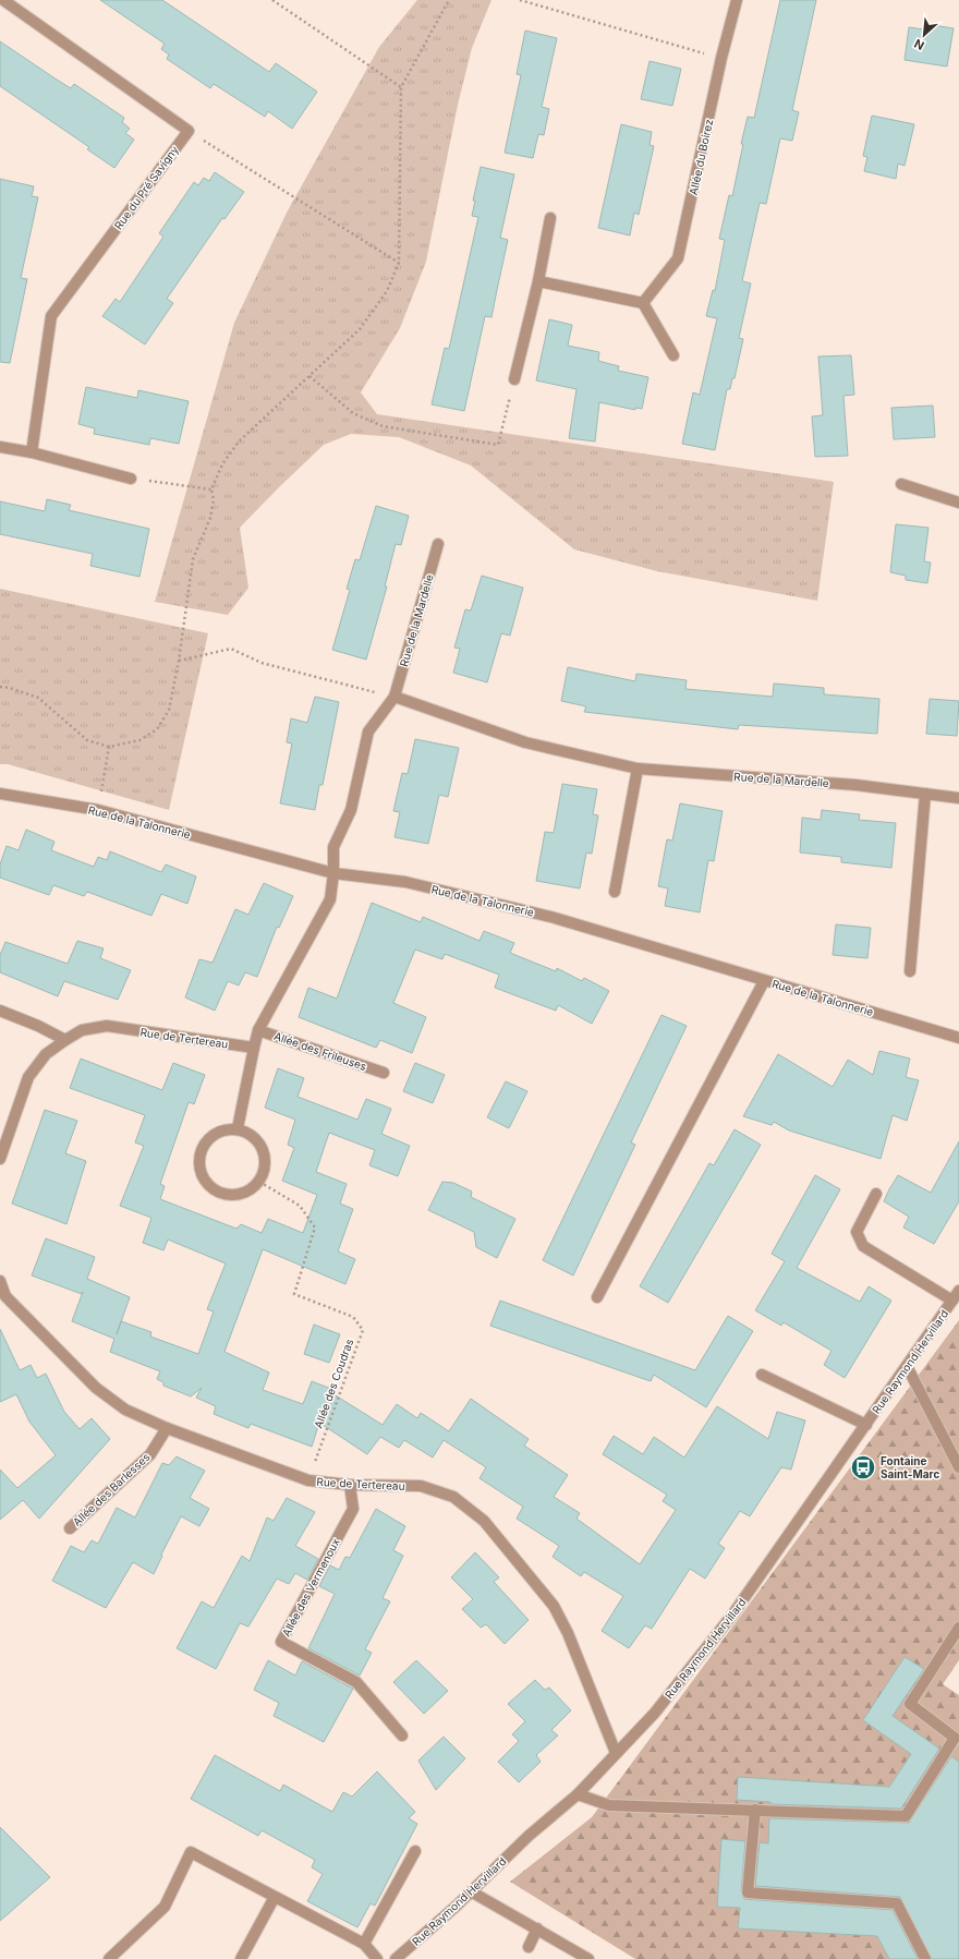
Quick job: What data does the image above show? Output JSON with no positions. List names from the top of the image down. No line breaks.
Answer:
{"streets":{"street":["Allée du Boirez","Rue du Pré Savigny","Rue de la Mardelle","Rue de la Talonnerie","Rue de Tertereau","Allée des Frileuses","Rue Raymond Hervillard","Allée des Barlesses","Allée des Vermenoux"],"path":["Allée des Coudras"]},"crossings":[["Rue de la Mardelle","Rue de la Talonnerie"],["Rue de Tertereau","Rue Raymond Hervillard"],["Rue de Tertereau","Allée des Coudras"],["Rue de Tertereau","Allée des Barlesses"],["Rue de Tertereau","Allée des Vermenoux"]],"places":{"bus stop":["Fontaine Saint-Marc"]},"north":"bottom left"}
